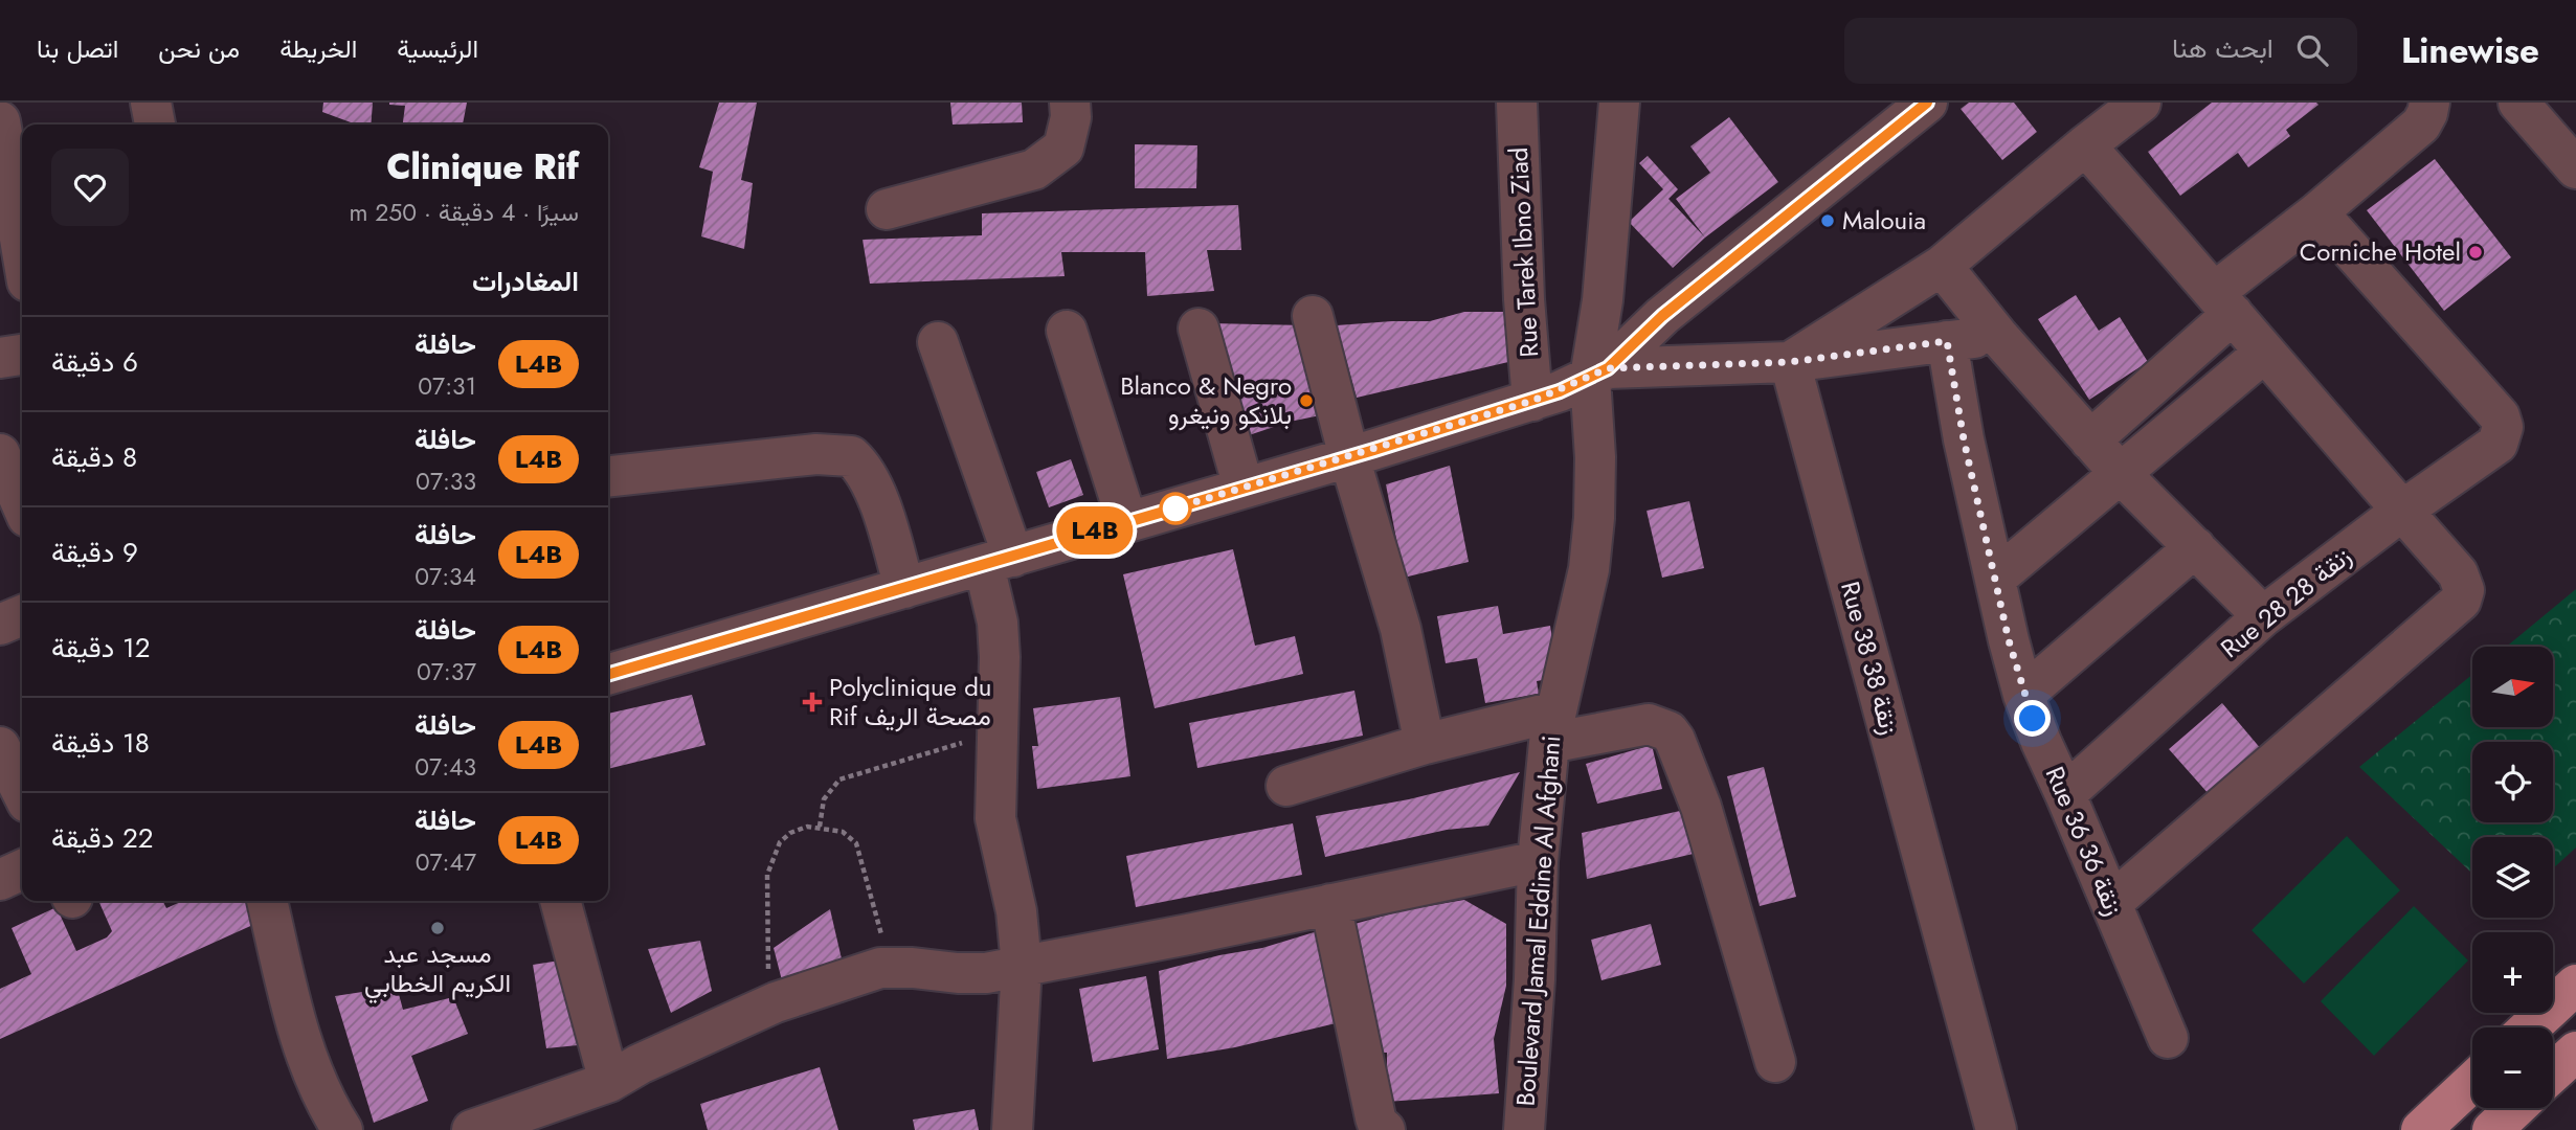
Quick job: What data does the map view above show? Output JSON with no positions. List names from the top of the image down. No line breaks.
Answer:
{"streets":{"street":["Rue Tarek Ibno Ziad","Rue 28 زنقة 28","Rue 38 زنقة 38","Rue 36 زنقة 36","Boulevard Jamal Eddine Al Afghani"]},"crossings":[["Rue 28 زنقة 28","Rue 36 زنقة 36"]],"places":{"other":["Malouia","Corniche Hotel","Blanco & Negro بلانكو ونيغرو","مسجد عبد الكريم الخطابي"],"health":["Polyclinique du Rif مصحة الريف"]},"lines":["bus line L4B"],"north":"right","page":{"header":"Linewise","search":"ابحث هنا","nav":["الرئيسية","الخريطة","من نحن","اتصل بنا"],"on_map":"L4B","heading":[["Clinique Rif","سيرًا · 4 دقيقة · 250 m"],"المغادرات"],"list":[{"mark":"L4B","name":"حافلة","note":"07:31","value":"6 دقيقة"},{"mark":"L4B","name":"حافلة","note":"07:33","value":"8 دقيقة"},{"mark":"L4B","name":"حافلة","note":"07:34","value":"9 دقيقة"},{"mark":"L4B","name":"حافلة","note":"07:37","value":"12 دقيقة"},{"mark":"L4B","name":"حافلة","note":"07:43","value":"18 دقيقة"},{"mark":"L4B","name":"حافلة","note":"07:47","value":"22 دقيقة"}],"map_buttons":["+","−"]}}
